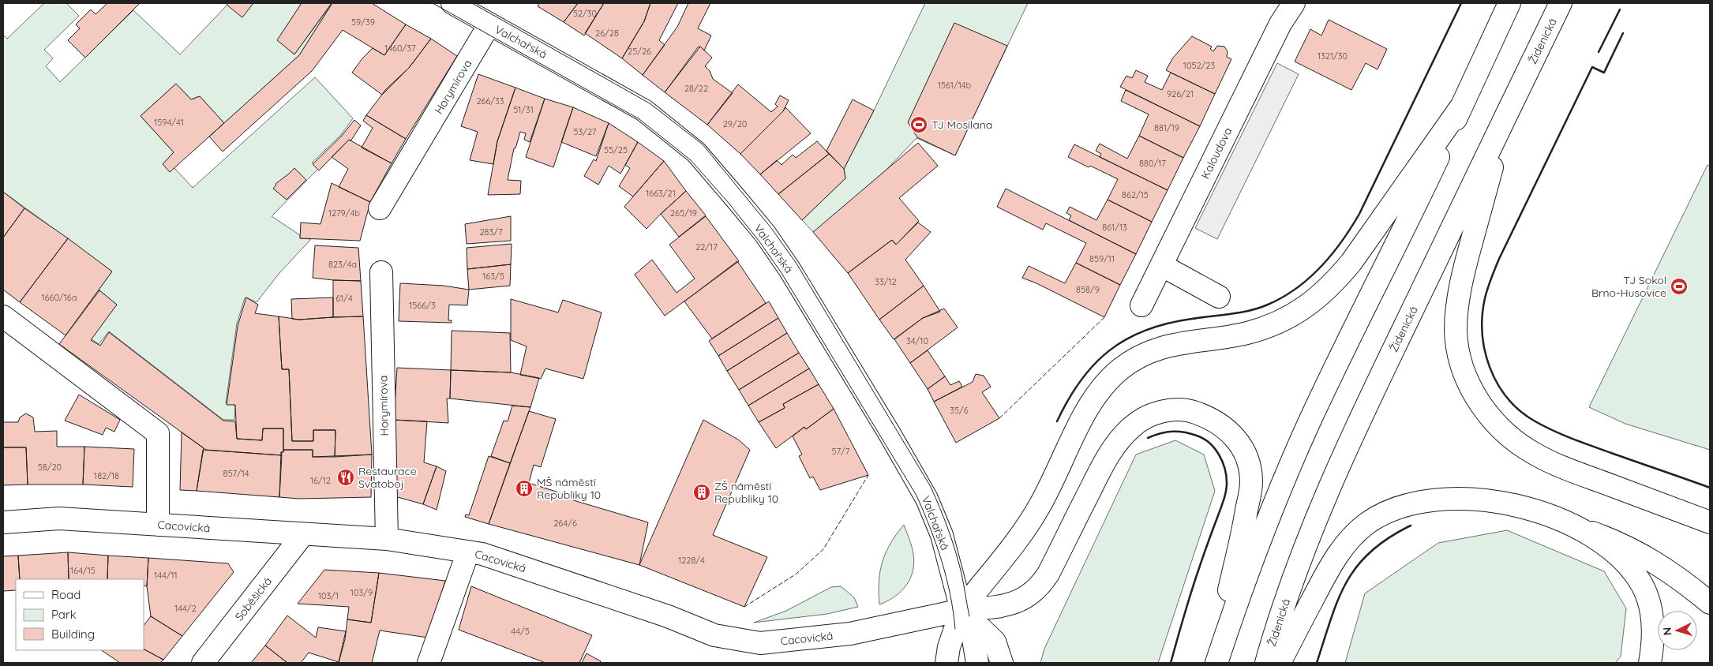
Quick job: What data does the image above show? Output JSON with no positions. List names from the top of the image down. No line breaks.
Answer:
{"streets":{"main road":["Židenická","Valchařská","Horymírova","Kaloudova","Cacovická","Soběšická"]},"crossings":[["Valchařská","Horymírova"],["Valchařská","Cacovická"],["Horymírova","Cacovická"],["Cacovická","Soběšická"]],"places":{"sports":["TJ Mosilana","TJ Sokol Brno-Husovice"],"restaurant":["Restaurace Svatoboj"],"building":["MŠ náměstí Republiky 10","ZŠ náměstí Republiky 10"]},"house_numbers":["52/30","59/39","26/28","1460/37","25/26","1321/30","1052/23","1561/14b","28/22","926/21","266/33","51/31","1594/41","29/20","881/19","53/27","55/25","880/17","1663/21","862/15","1279/4b","265/19","861/13","283/7","22/17","859/11","823/4a","163/5","33/12","858/9","1660/16a","61/4","1566/3","34/10","35/6","57/7","58/20","857/14","182/18","16/12","264/6","1228/4","164/15","144/11","103/9","103/1","144/2","44/5"],"legend":["Road","Park","Building"],"north":"left"}
